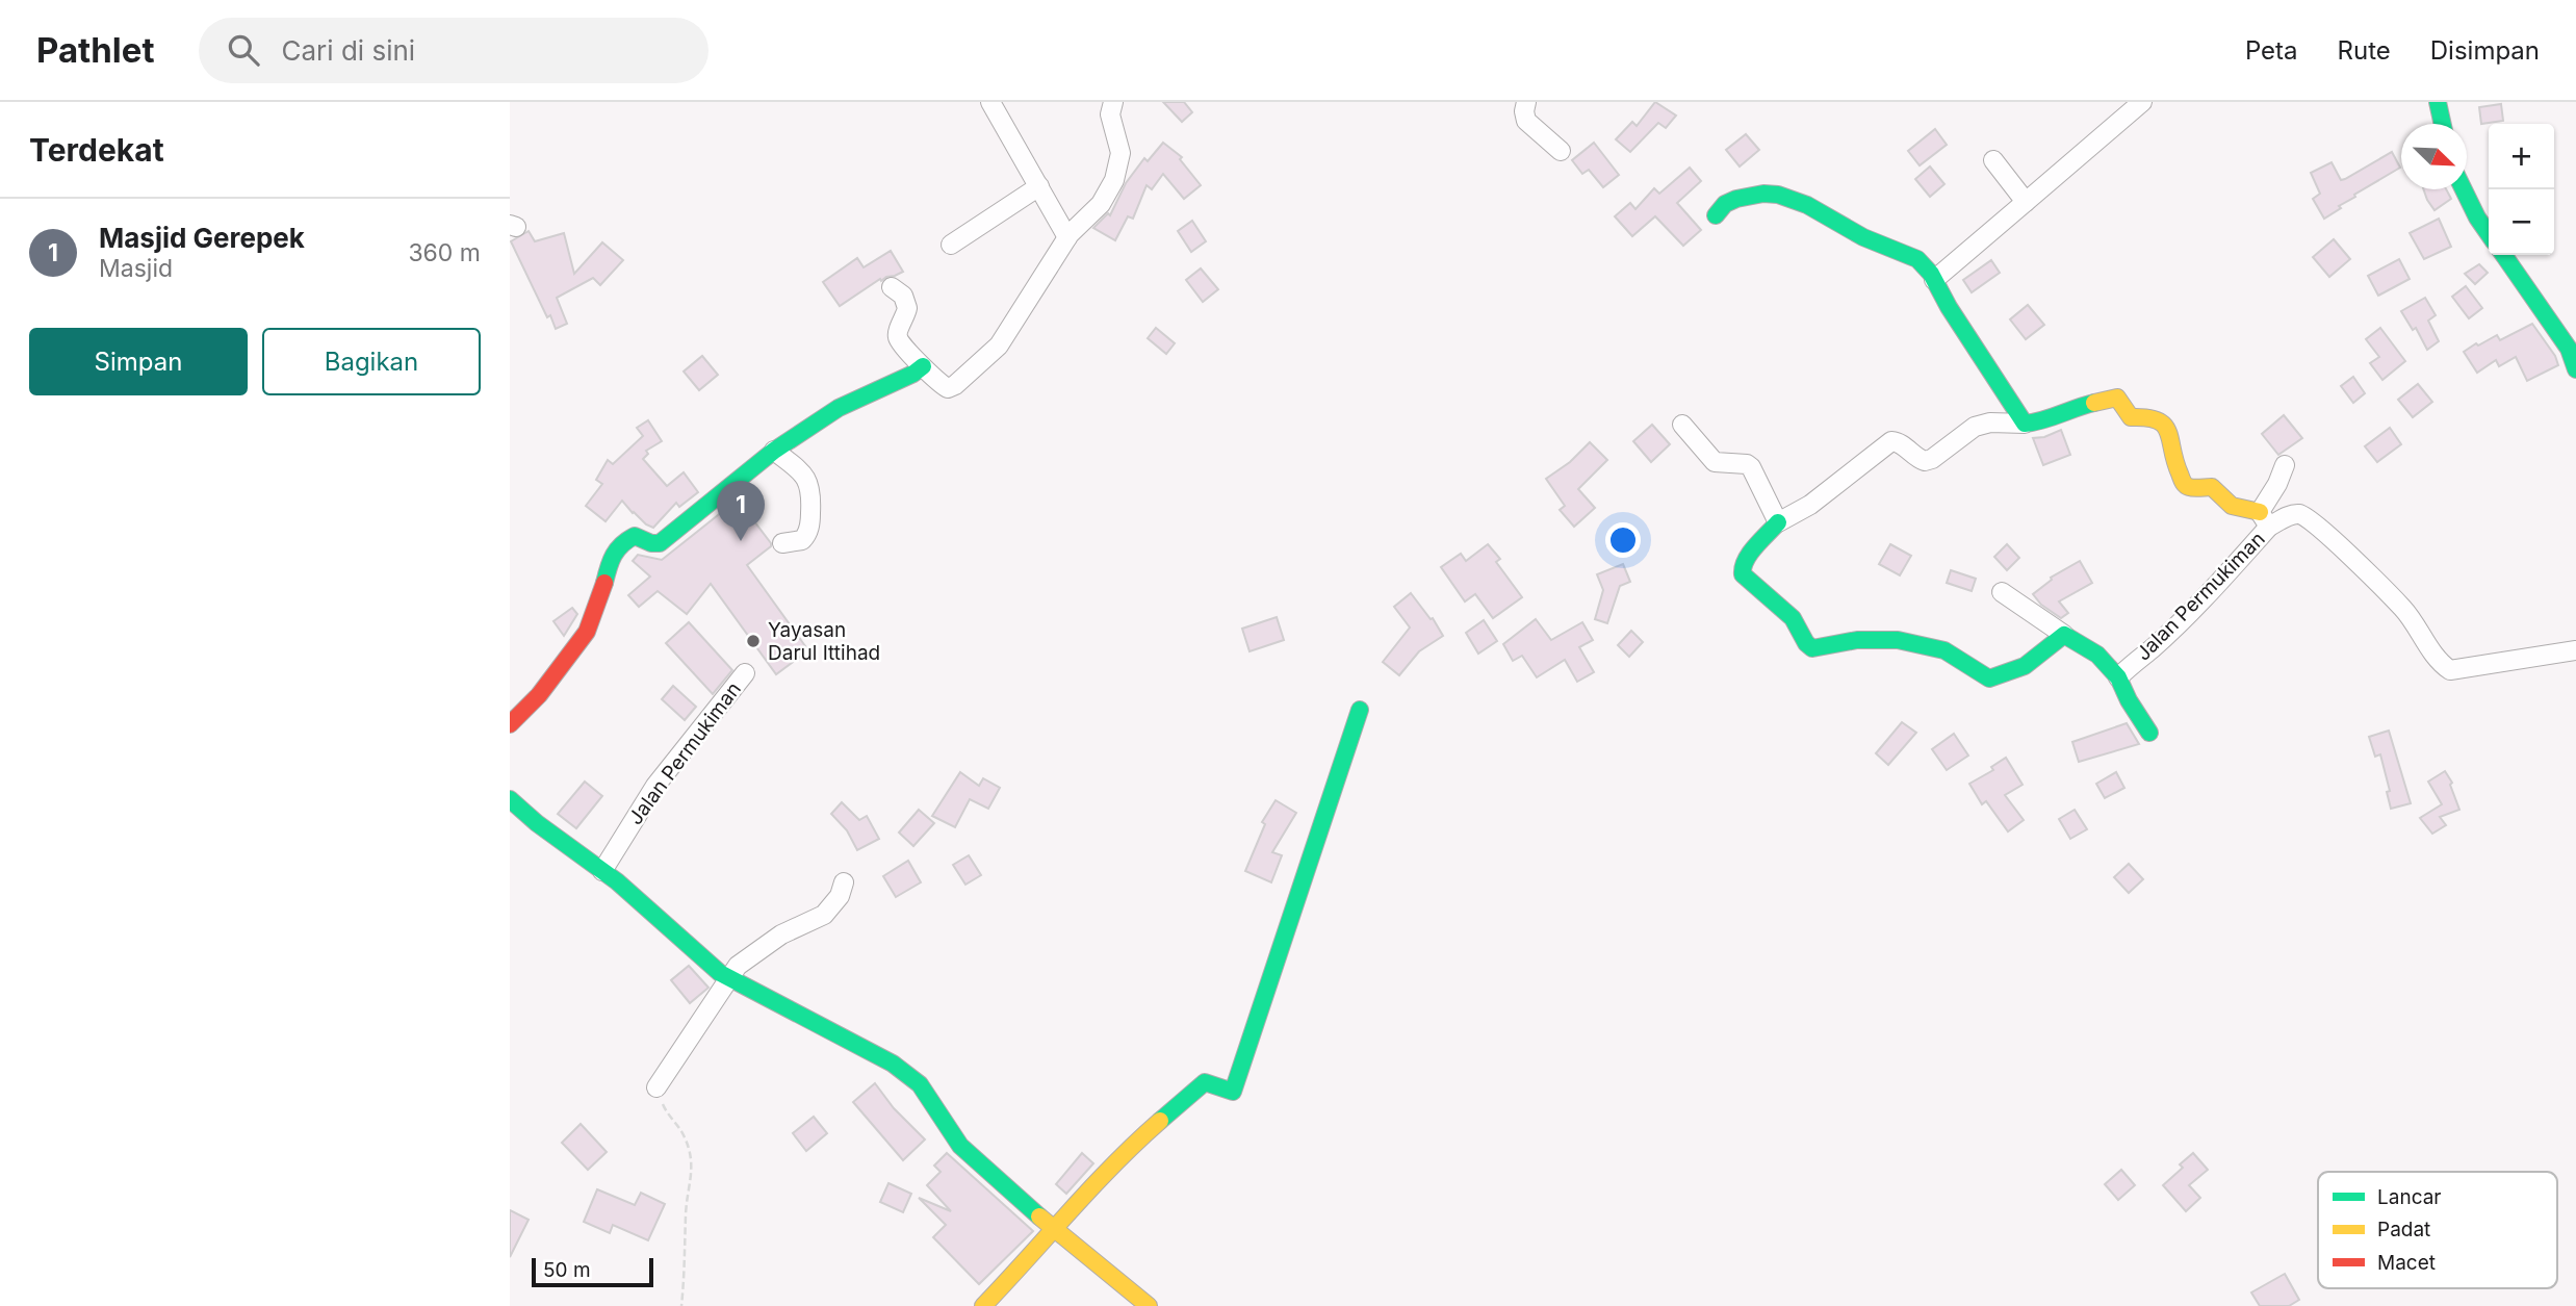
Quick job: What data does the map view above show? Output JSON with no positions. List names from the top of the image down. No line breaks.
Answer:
{"streets":{"street":["Jalan Permukiman"]},"places":["Yayasan Darul Ittihad"],"legend":["Lancar","Padat","Macet"],"scale_bar":"50 m","north":"bottom right","page":{"header":"Pathlet","search":"Cari di sini","nav":["Peta","Rute","Disimpan"],"heading":"Terdekat","map_buttons":["+","−"],"list":[{"mark":"1","name":"Masjid Gerepek","note":"Masjid","value":"360 m"}],"buttons":["Simpan","Bagikan"],"pins":"1","scale":"50 m"}}
